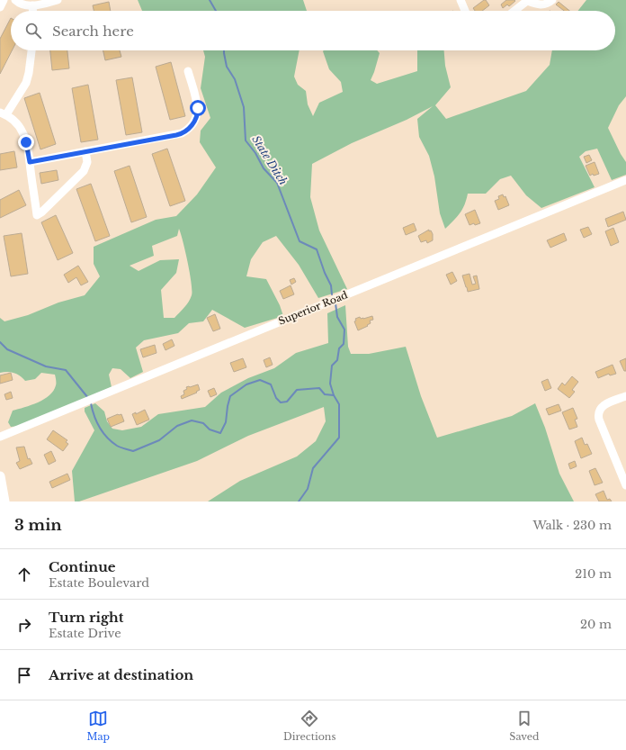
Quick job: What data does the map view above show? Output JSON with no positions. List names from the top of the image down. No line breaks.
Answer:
{"streets":{"street":["Superior Road"]},"water":["State Ditch"],"page":{"search":"Search here","heading":["3 min","Walk · 230 m"],"list":[["Continue","Estate Boulevard","210 m"],["Turn right","Estate Drive","20 m"],"Arrive at destination"],"nav":["Map","Directions","Saved"]}}
